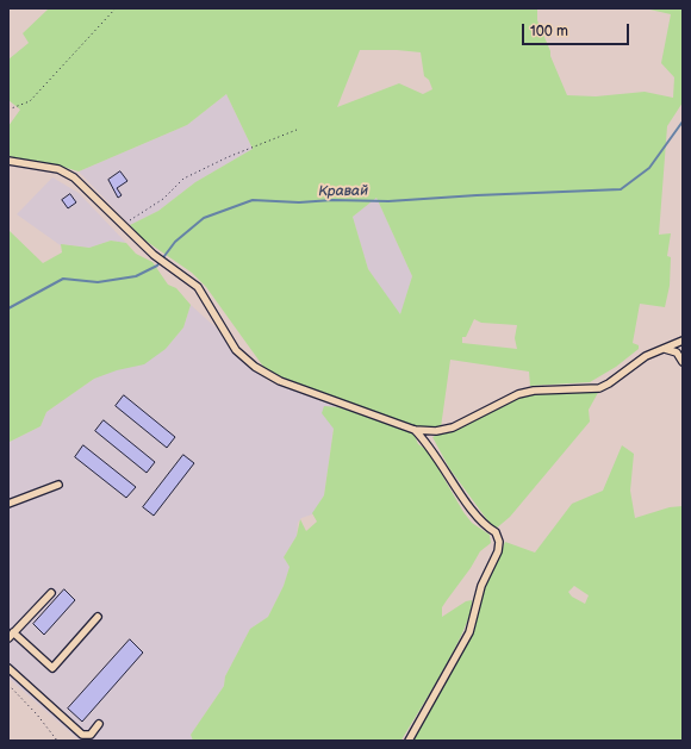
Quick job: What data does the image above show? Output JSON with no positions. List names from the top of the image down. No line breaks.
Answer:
{"water":["Кравай"],"scale_bar":"100 m"}
